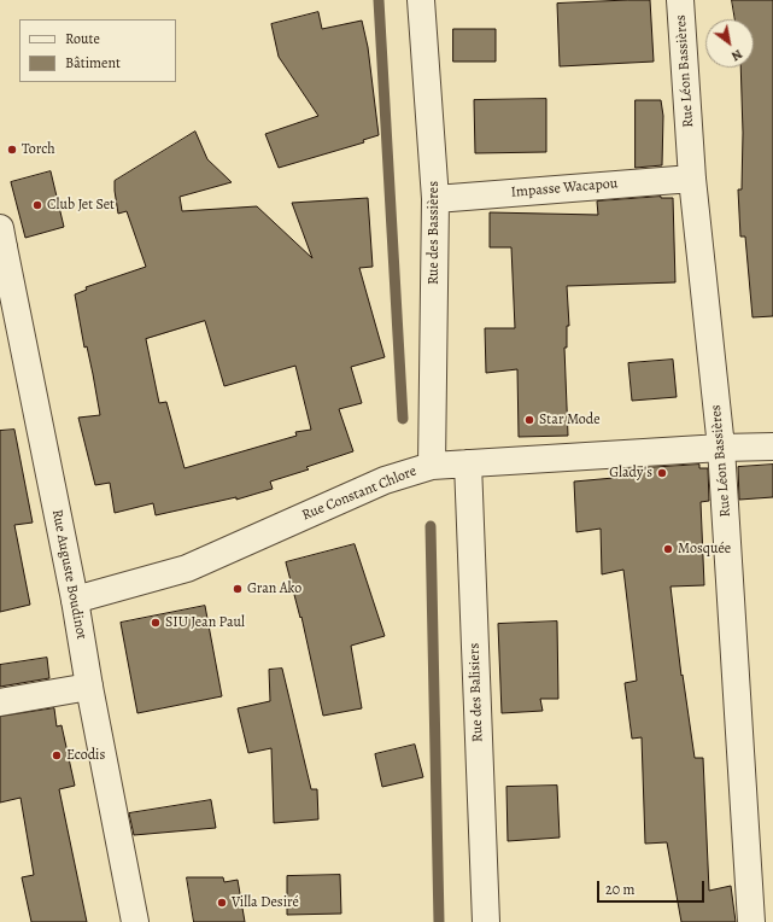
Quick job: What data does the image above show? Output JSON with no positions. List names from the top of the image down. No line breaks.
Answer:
{"streets":{"street":["Rue Léon Bassières","Impasse Wacapou","Rue des Bassières","Rue Constant Chlore","Rue Auguste Boudinot","Rue des Balisiers"]},"crossings":[["Rue Léon Bassières","Impasse Wacapou"],["Rue Léon Bassières","Rue Constant Chlore"],["Impasse Wacapou","Rue des Bassières"],["Rue des Bassières","Rue Constant Chlore"],["Rue Constant Chlore","Rue Auguste Boudinot"],["Rue Constant Chlore","Rue des Balisiers"]],"places":["Torch","Club Jet Set","Star Mode","Glady's","Mosquée","Gran Ako","SIU Jean Paul","Ecodis","Villa Desiré"],"legend":["Route","Bâtiment"],"scale_bar":"20 m","north":"bottom right"}
